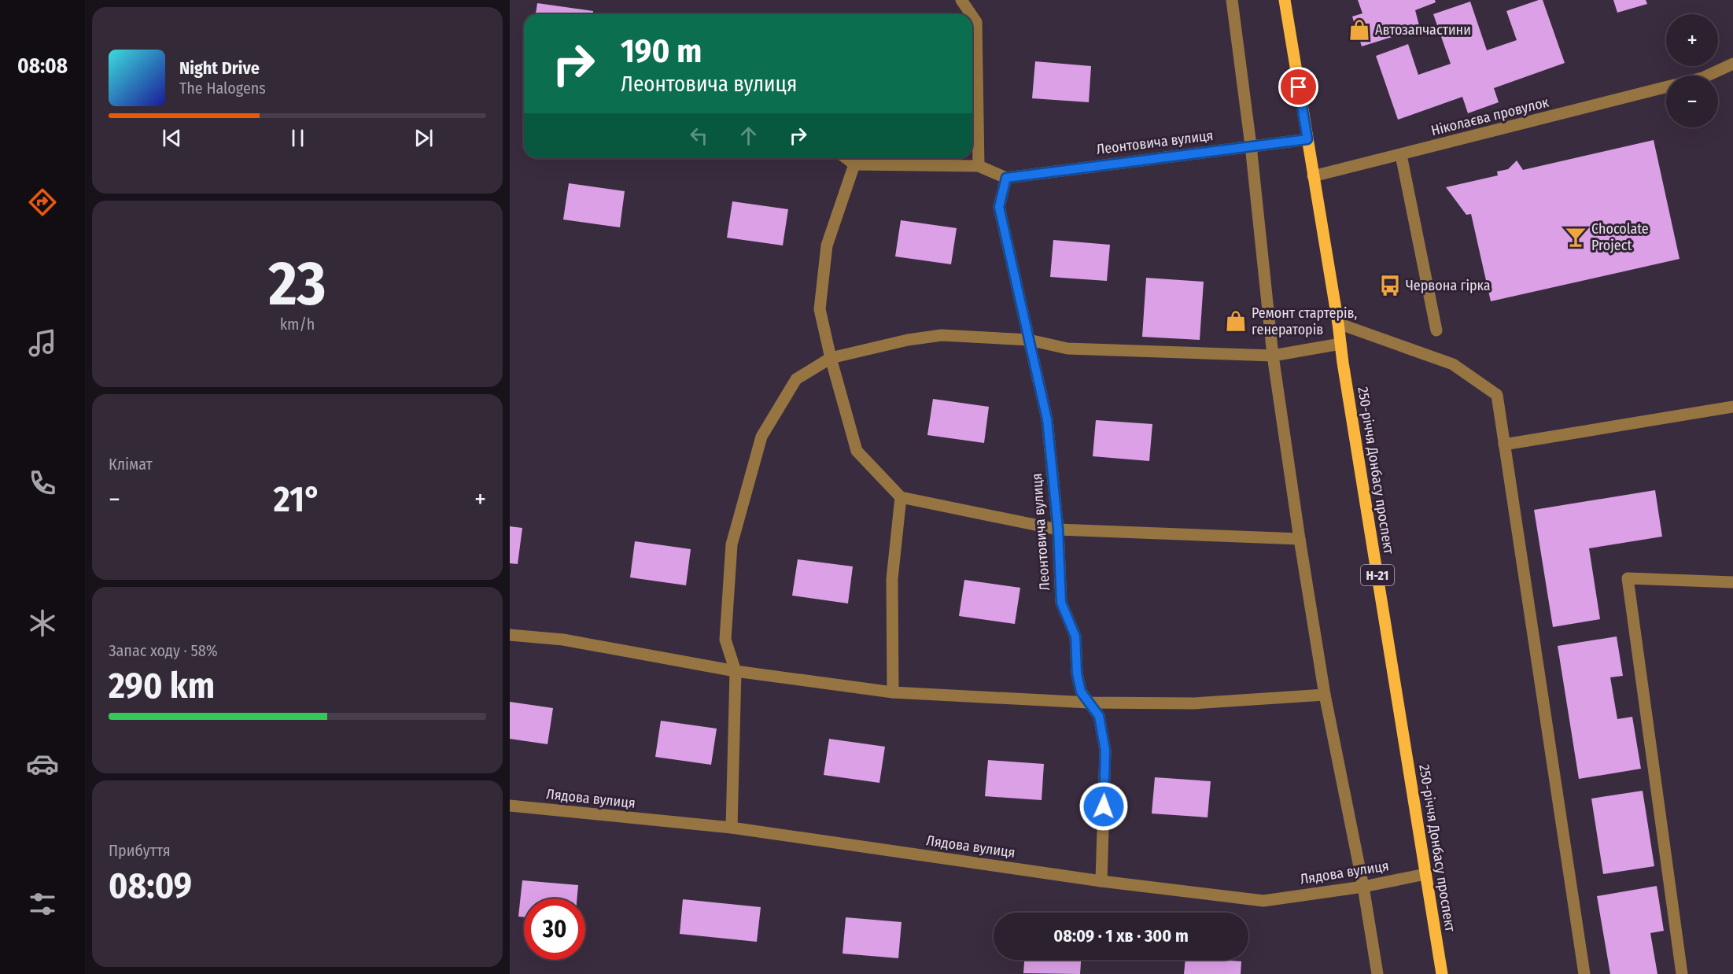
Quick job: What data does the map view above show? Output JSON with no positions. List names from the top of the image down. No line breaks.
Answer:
{"streets":{"main road":["250-річчя Донбасу проспект","Н-21"],"street":["Ніколаєва провулок","Леонтовича вулиця","Лядова вулиця"]},"crossings":[["Ніколаєва провулок","250-річчя Донбасу проспект"],["Леонтовича вулиця","250-річчя Донбасу проспект"],["Леонтовича вулиця","Лядова вулиця"],["250-річчя Донбасу проспект","Лядова вулиця"]],"places":{"shop":["Автозапчастини","Ремонт стартерів, генераторів"],"bar":["Chocolate Project"],"bus stop":["Червона гірка"]},"page":{"tabs":"08:08","map_buttons":["+","−"],"turn":["190 m","Леонтовича вулиця"],"song":["Night Drive","The Halogens"],"tile":[["23","km/h"],"Клімат",["Запас ходу · 58%","290 km"],["Прибуття","08:09"]],"heat":["−","21°","+"],"limit":"30","trip":"08:09 · 1 хв · 300 m"}}
